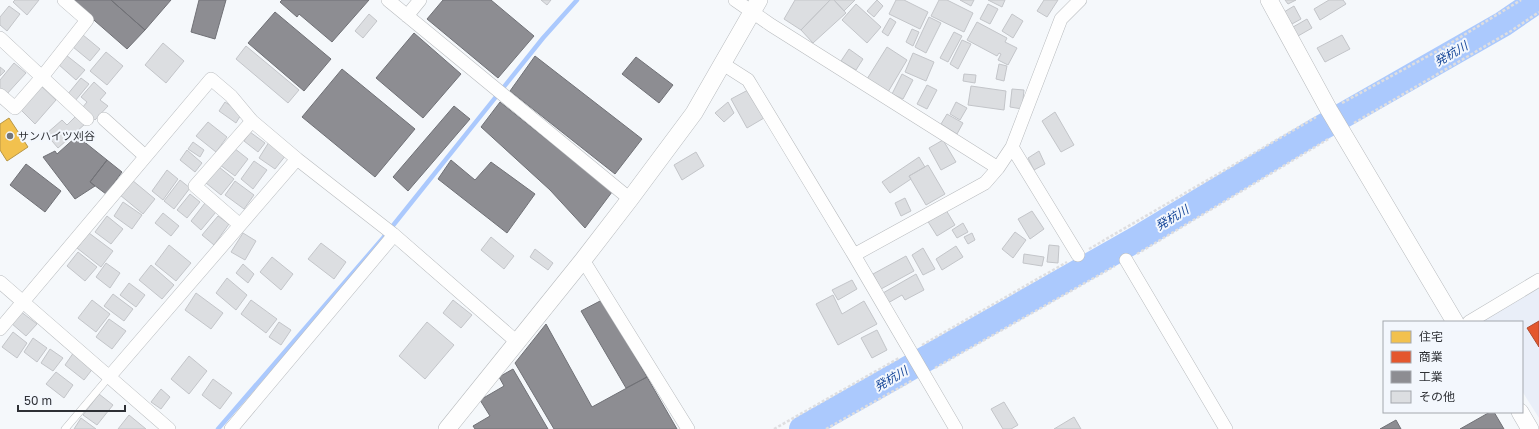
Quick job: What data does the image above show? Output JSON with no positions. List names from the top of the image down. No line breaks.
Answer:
{"water":["発杭川"],"places":["サンハイツ刈谷"],"legend":["住宅","商業","工業","その他"],"scale_bar":"50 m"}
